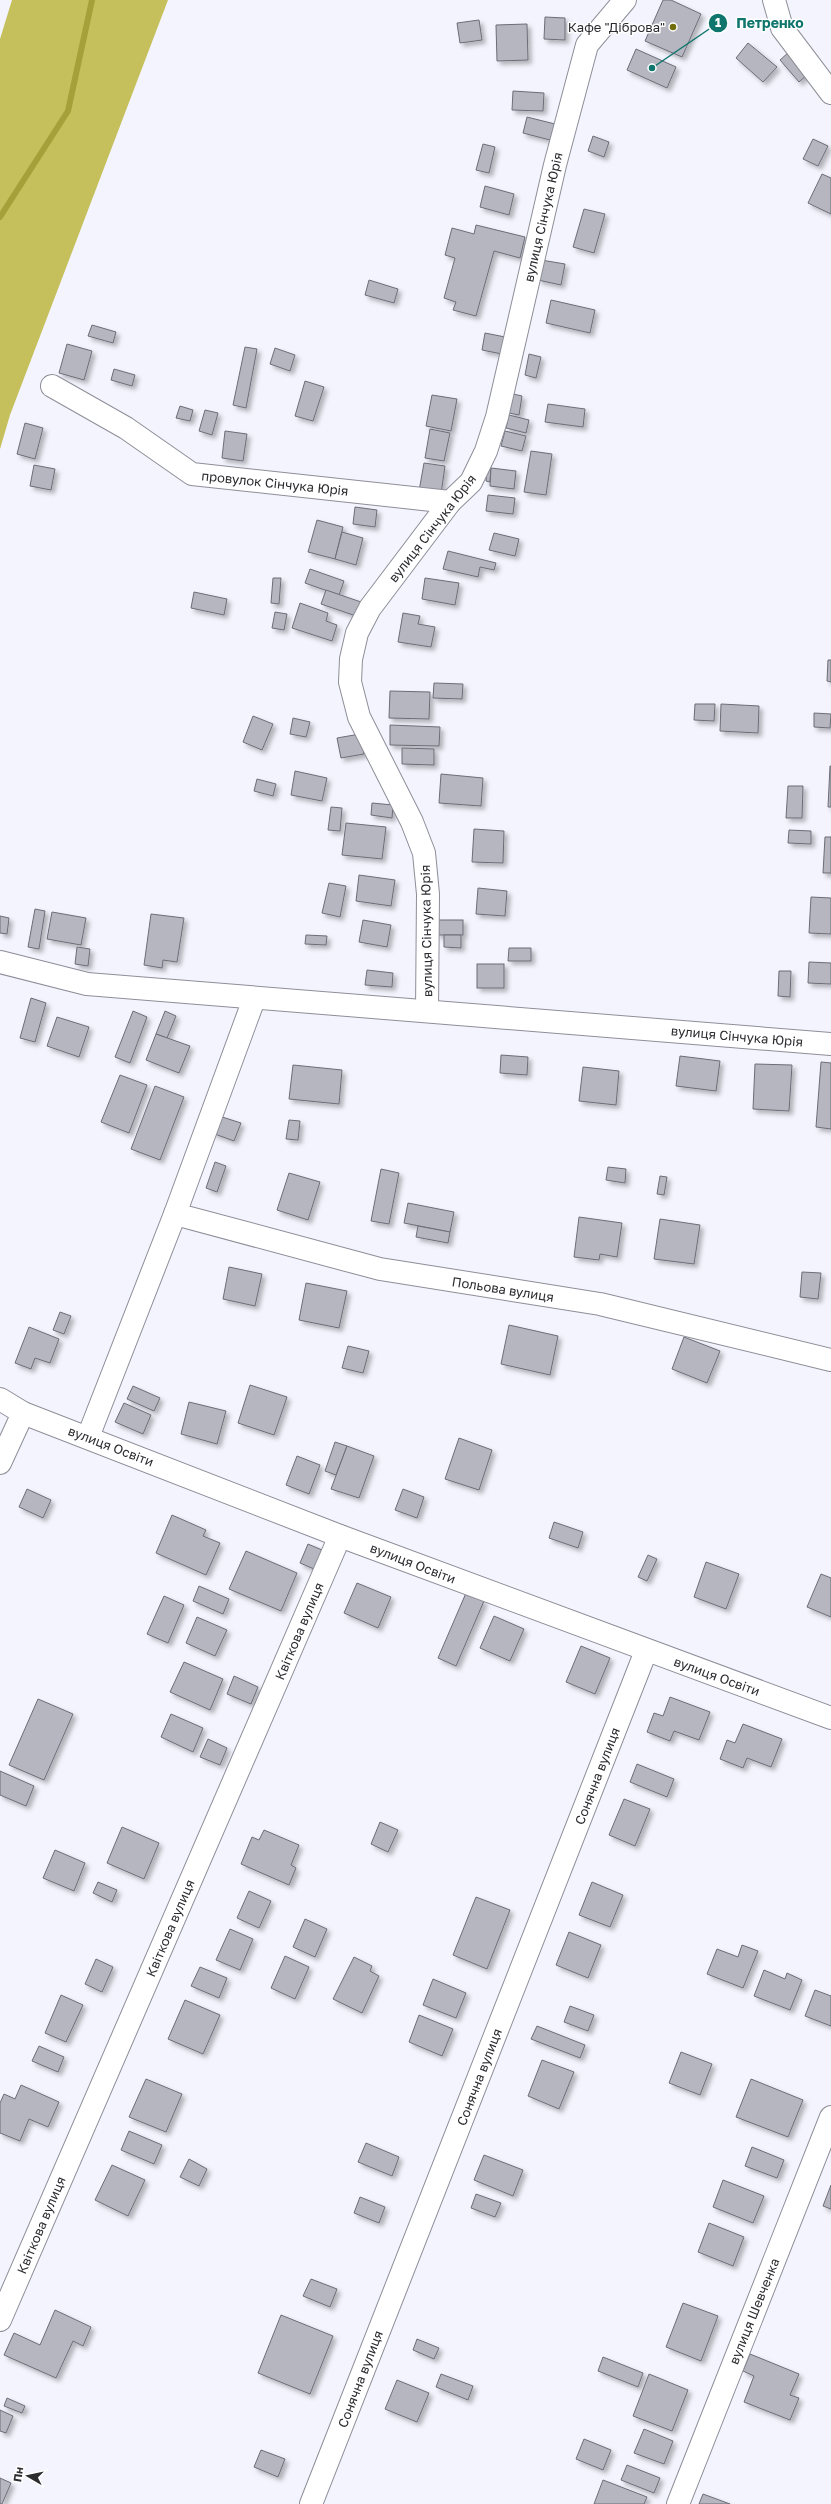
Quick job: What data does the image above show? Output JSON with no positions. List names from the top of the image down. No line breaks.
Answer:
{"streets":{"street":["вулиця Сінчука Юрія","провулок Сінчука Юрія","Польова вулиця","вулиця Освіти","Квіткова вулиця","Сонячна вулиця","вулиця Шевченка"]},"crossings":[["вулиця Сінчука Юрія","провулок Сінчука Юрія"],["вулиця Освіти","Квіткова вулиця"],["вулиця Освіти","Сонячна вулиця"]],"places":["Кафе \"Діброва\"","Петренко"],"north":"left"}
